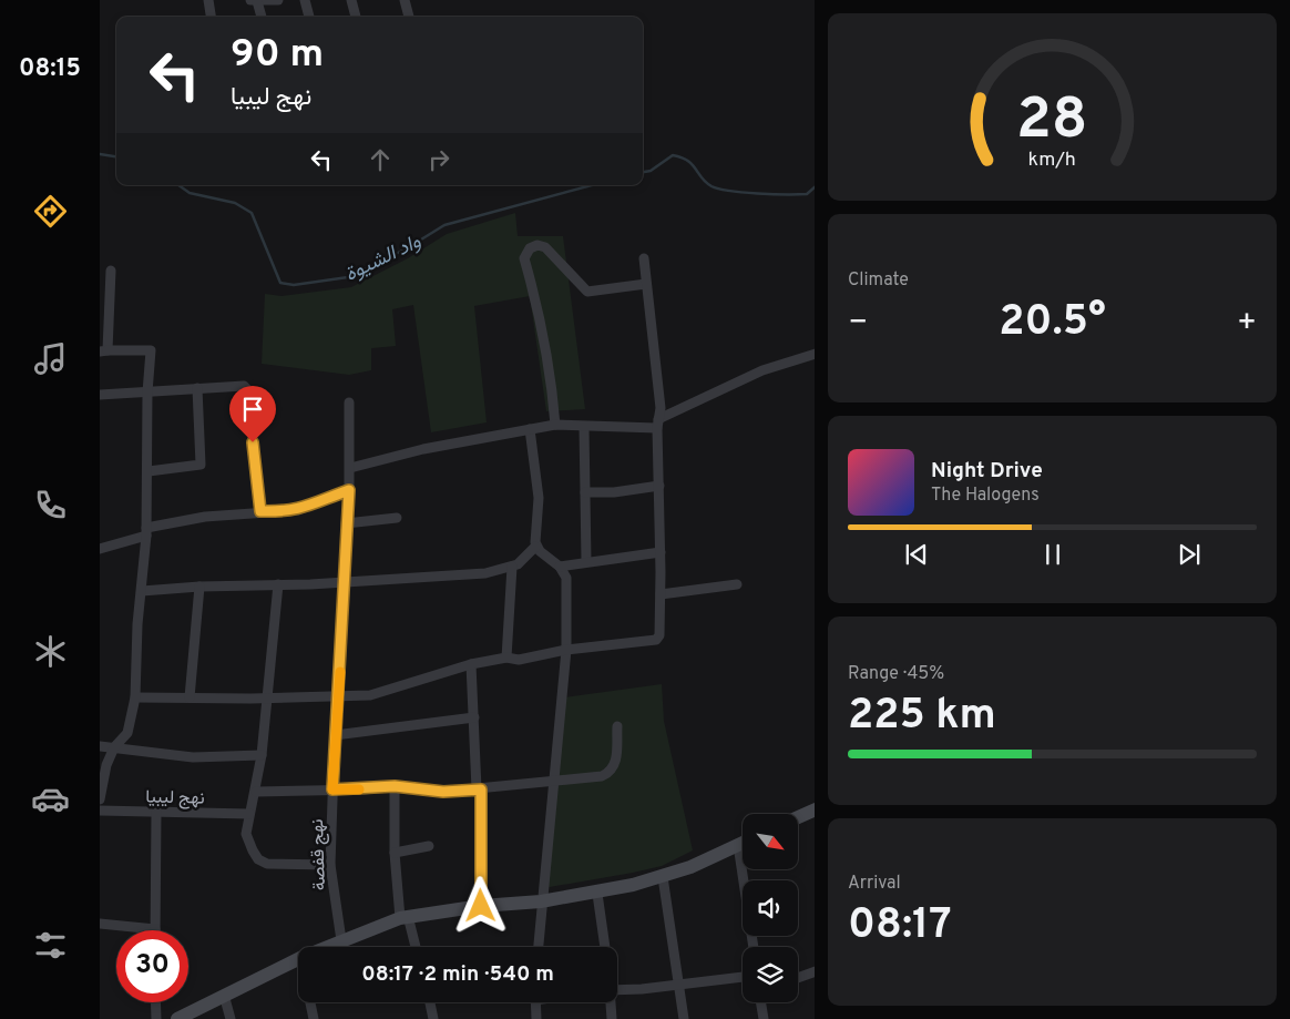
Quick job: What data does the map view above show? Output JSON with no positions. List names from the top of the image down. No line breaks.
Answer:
{"streets":{"street":["نهج ليبيا","نهج قفصة"]},"water":["واد الشيوة"],"north":"bottom right","page":{"tabs":"08:15","turn":["90 m","نهج ليبيا"],"tile":["Climate",["Range · 45%","225 km"],["Arrival","08:17"]],"heat":["−","20.5°","+"],"song":["Night Drive","The Halogens"],"limit":"30","trip":"08:17 · 2 min · 540 m","gauge":["28","km/h"]}}
